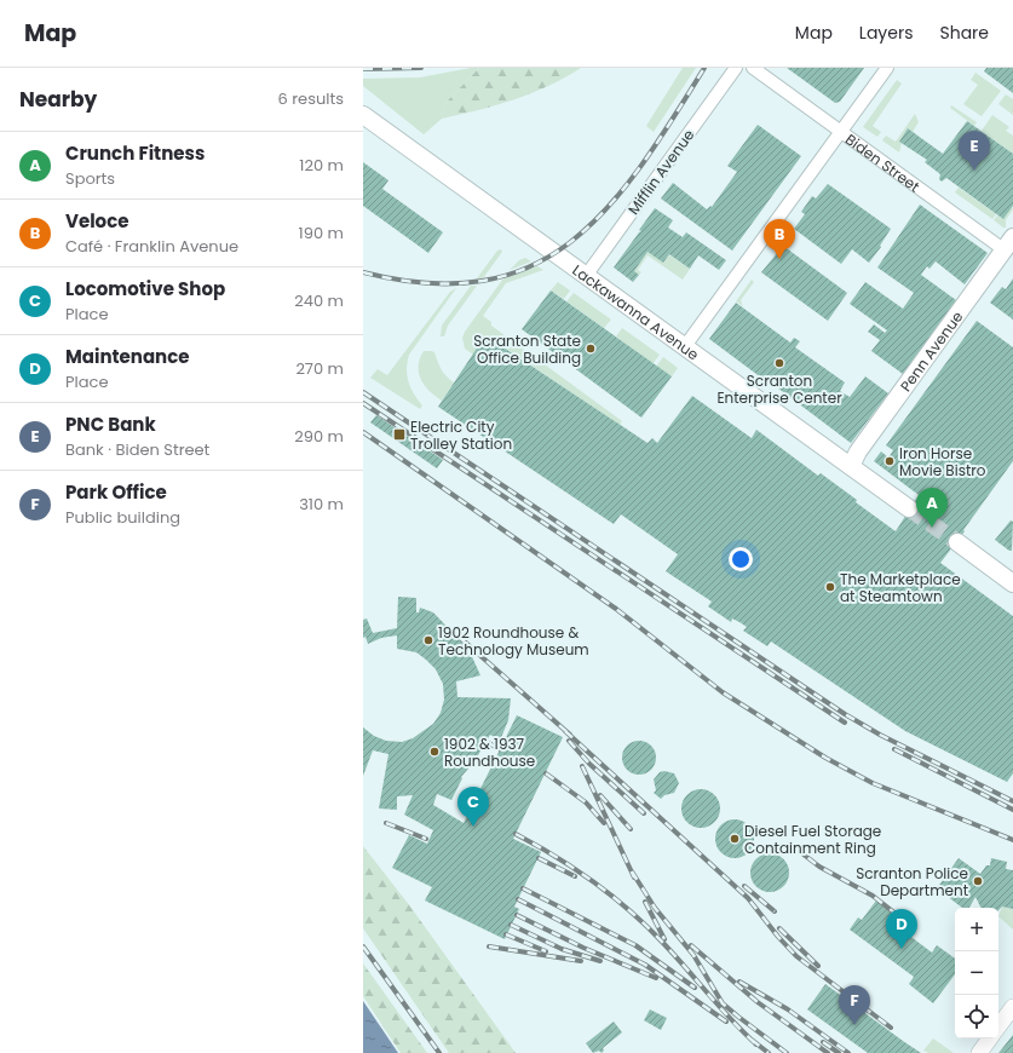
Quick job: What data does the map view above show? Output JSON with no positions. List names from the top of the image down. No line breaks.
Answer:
{"streets":{"main road":["Lackawanna Avenue","Penn Avenue"],"street":["Biden Street","Mifflin Avenue"]},"crossings":[["Biden Street","Penn Avenue"],["Mifflin Avenue","Lackawanna Avenue"],["Lackawanna Avenue","Penn Avenue"]],"places":{"other":["Scranton State Office Building","Scranton Enterprise Center","Iron Horse Movie Bistro","The Marketplace at Steamtown","1902 Roundhouse & Technology Museum","1902 & 1937 Roundhouse","Diesel Fuel Storage Containment Ring","Scranton Police Department"],"transit":["Electric City Trolley Station"]},"page":{"header":"Map","nav":["Map","Layers","Share"],"heading":["Nearby","6 results"],"list":[{"mark":"A","name":"Crunch Fitness","note":"Sports","value":"120 m"},{"mark":"B","name":"Veloce","note":"Café · Franklin Avenue","value":"190 m"},{"mark":"C","name":"Locomotive Shop","note":"Place","value":"240 m"},{"mark":"D","name":"Maintenance","note":"Place","value":"270 m"},{"mark":"E","name":"PNC Bank","note":"Bank · Biden Street","value":"290 m"},{"mark":"F","name":"Park Office","note":"Public building","value":"310 m"}],"pins":["E","B","A","C","D","F"],"map_buttons":["+","−"]}}
